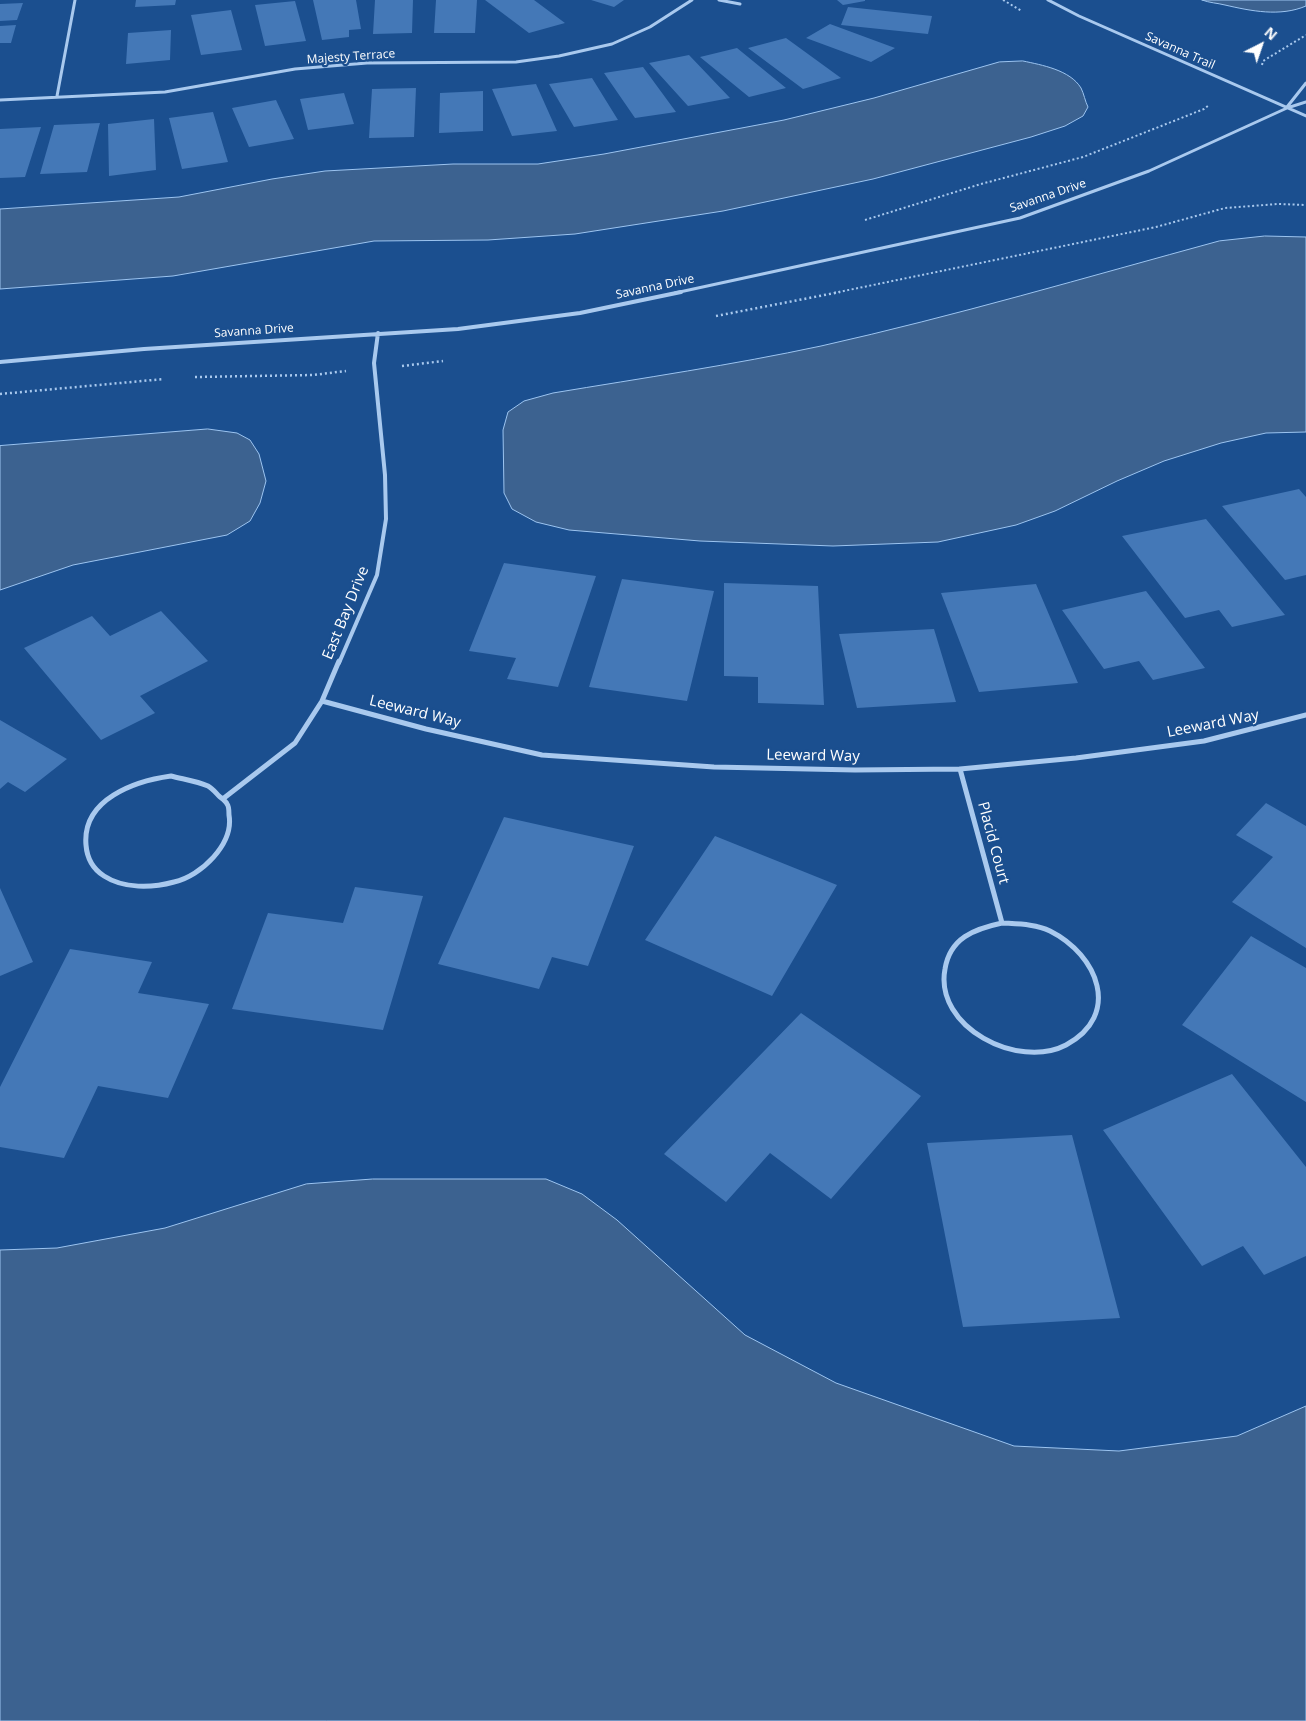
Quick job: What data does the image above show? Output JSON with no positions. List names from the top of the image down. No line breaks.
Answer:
{"streets":{"street":["Savanna Trail","Majesty Terrace","Savanna Drive","East Bay Drive","Leeward Way","Placid Court"]},"crossings":[["Savanna Trail","Savanna Drive"],["Savanna Drive","East Bay Drive"],["East Bay Drive","Leeward Way"],["Leeward Way","Placid Court"]],"north":"top right"}
